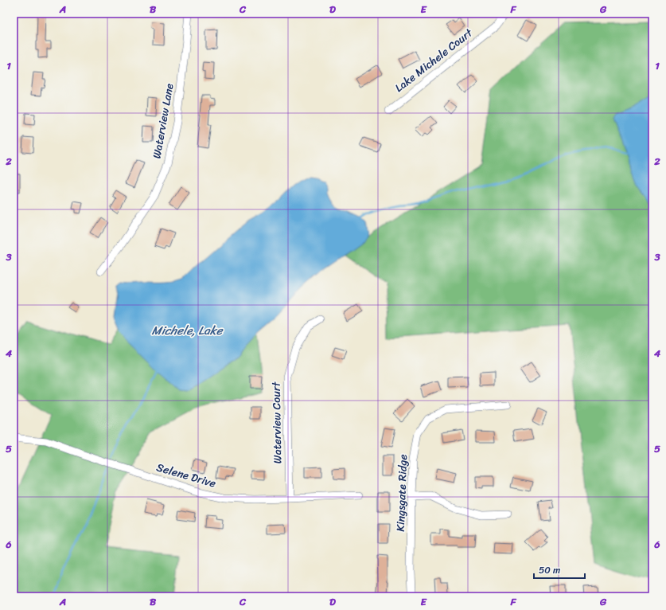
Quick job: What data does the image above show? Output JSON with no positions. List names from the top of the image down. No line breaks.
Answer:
{"streets":{"street":["Lake Michele Court","Waterview Lane","Waterview Court","Selene Drive","Kingsgate Ridge"]},"crossings":[["Waterview Court","Selene Drive"]],"water":["Michele, Lake"],"scale_bar":"50 m","grid":{"columns":["A","B","C","D","E","F","G"],"rows":["1","2","3","4","5","6"]}}
